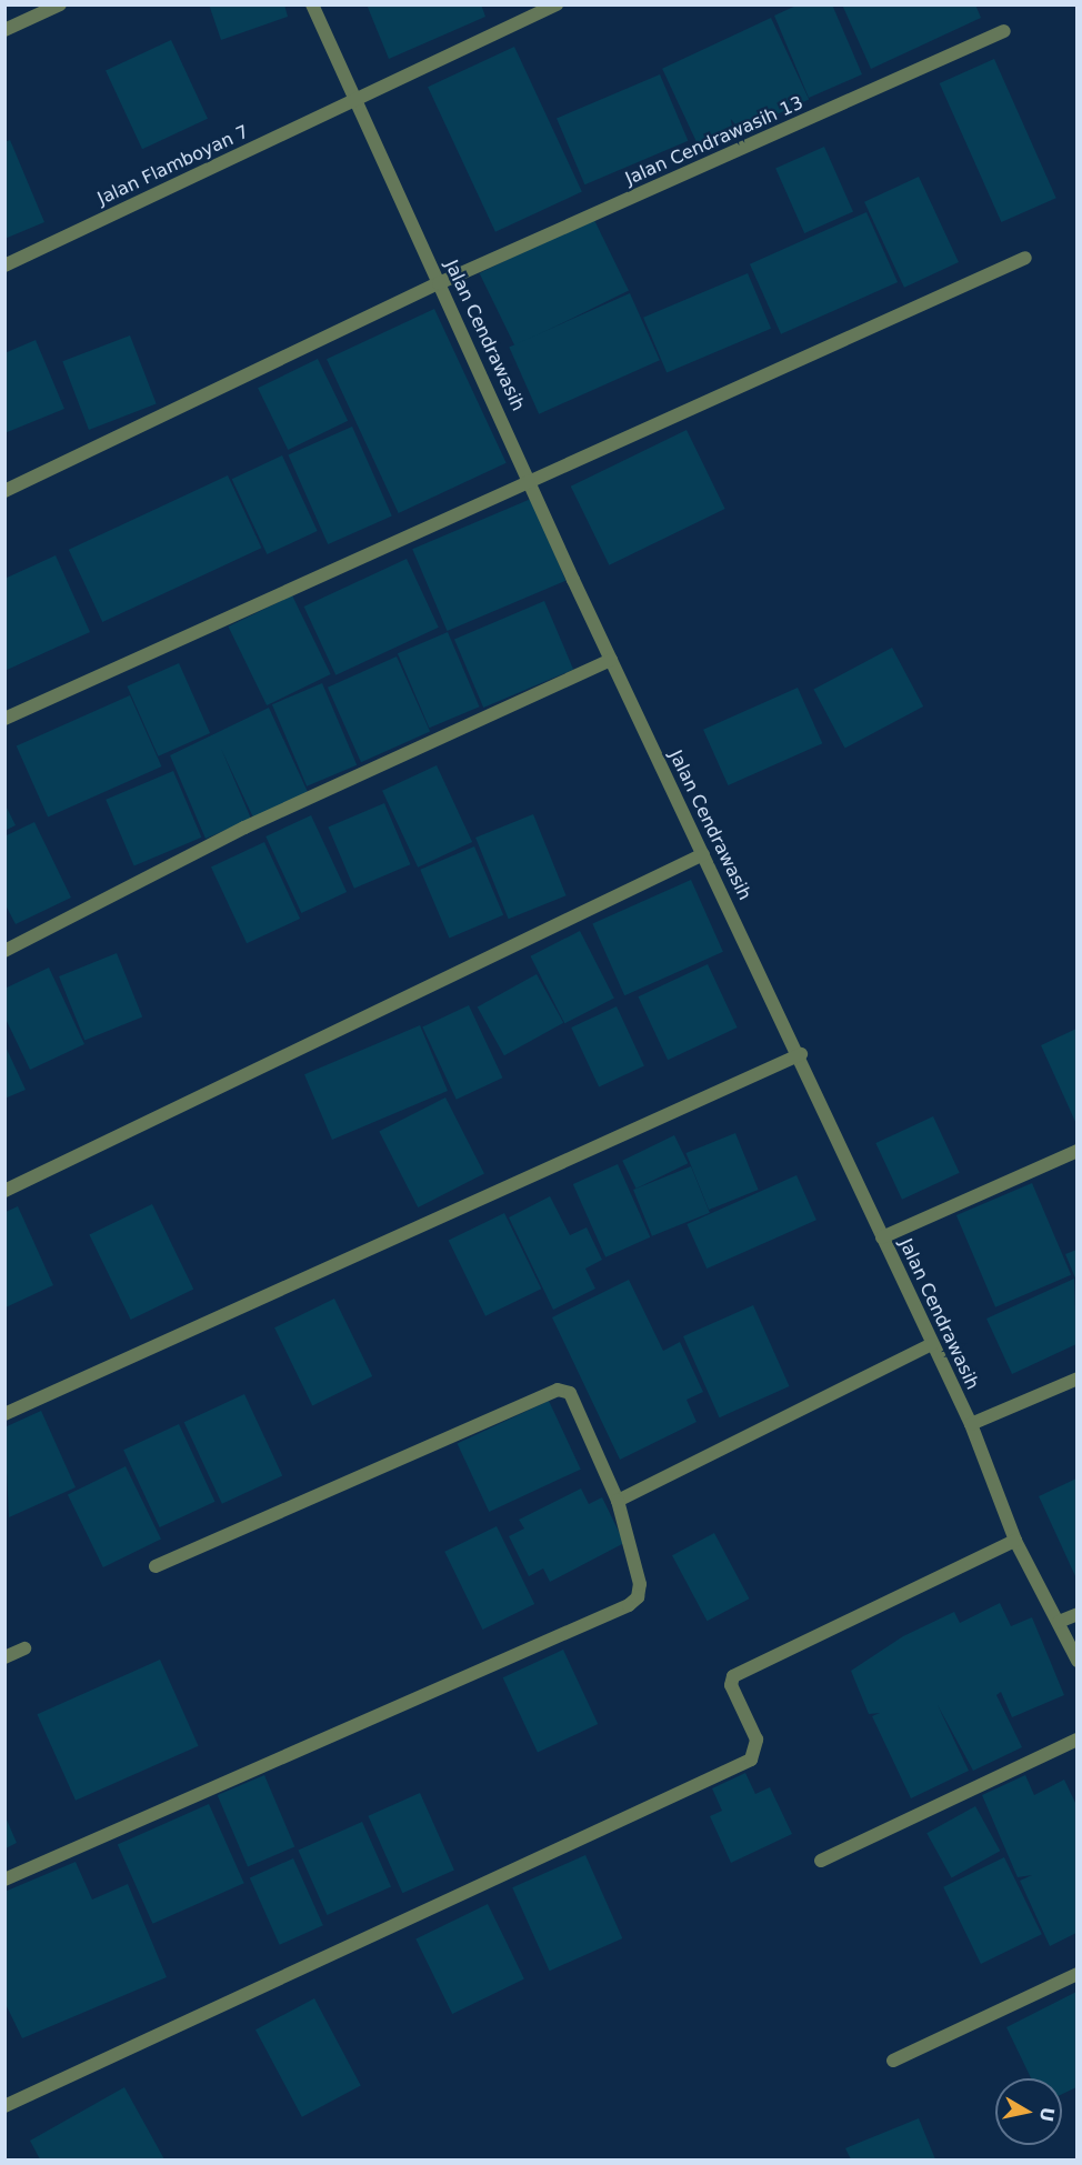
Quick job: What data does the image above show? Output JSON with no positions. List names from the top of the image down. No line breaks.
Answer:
{"streets":{"street":["Jalan Cendrawasih 13","Jalan Flamboyan 7","Jalan Cendrawasih"]},"crossings":[["Jalan Cendrawasih 13","Jalan Cendrawasih"],["Jalan Flamboyan 7","Jalan Cendrawasih"]],"north":"right"}
